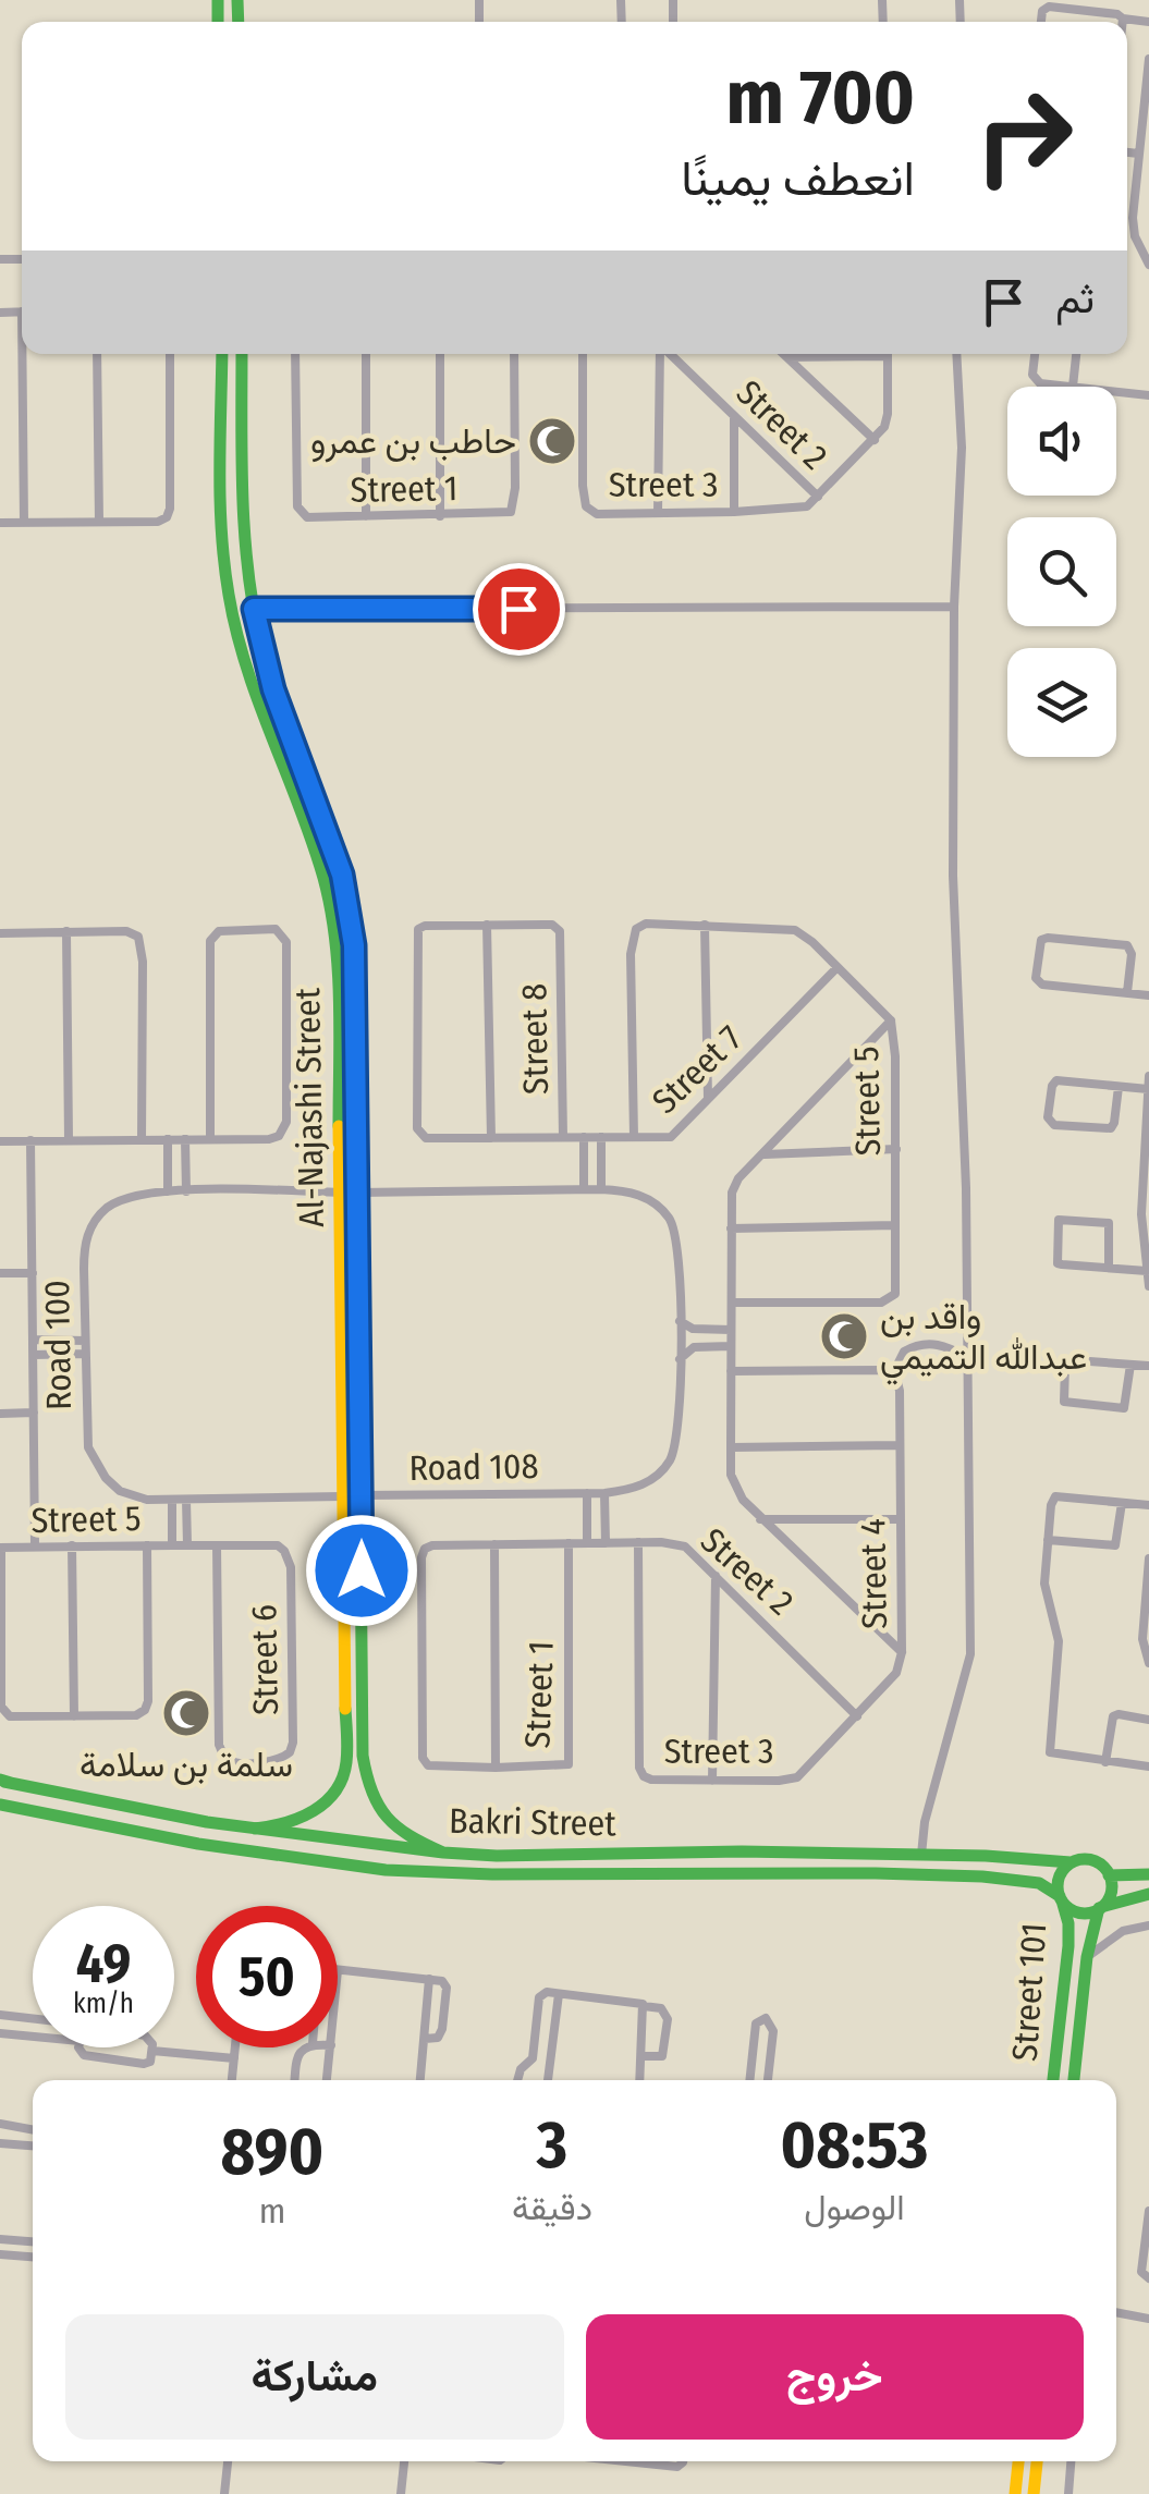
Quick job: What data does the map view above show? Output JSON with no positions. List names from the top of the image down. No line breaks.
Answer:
{"streets":{"main road":["Al-Najashi Street","Bakri Street","Street 101"],"street":["Street 2","Street 3","Street 1","Street 8","Street 7","Street 5","Road 100","Road 108","Street 4","Street 6"]},"crossings":[["Street 2","Street 3"],["Street 2","Street 1"],["Street 2","Road 108"],["Street 3","Street 4"],["Street 8","Street 7"],["Street 5","Road 100"],["Street 5","Street 4"],["Street 5","Street 6"],["Al-Najashi Street","Road 100"],["Al-Najashi Street","Road 108"],["Al-Najashi Street","Bakri Street"],["Bakri Street","Street 101"]],"places":{"mosque":["حاطب بن عمرو","واقد بن عبدالله التميمي","سلمة بن سلامة"]},"page":{"turn":["700 m","انعطف يمينًا"],"then":"ثم","speed":"49 km/h","limit":"50","eta":["08:53","الوصول","3","دقيقة","890","m"],"buttons":["خروج","مشاركة"]}}
